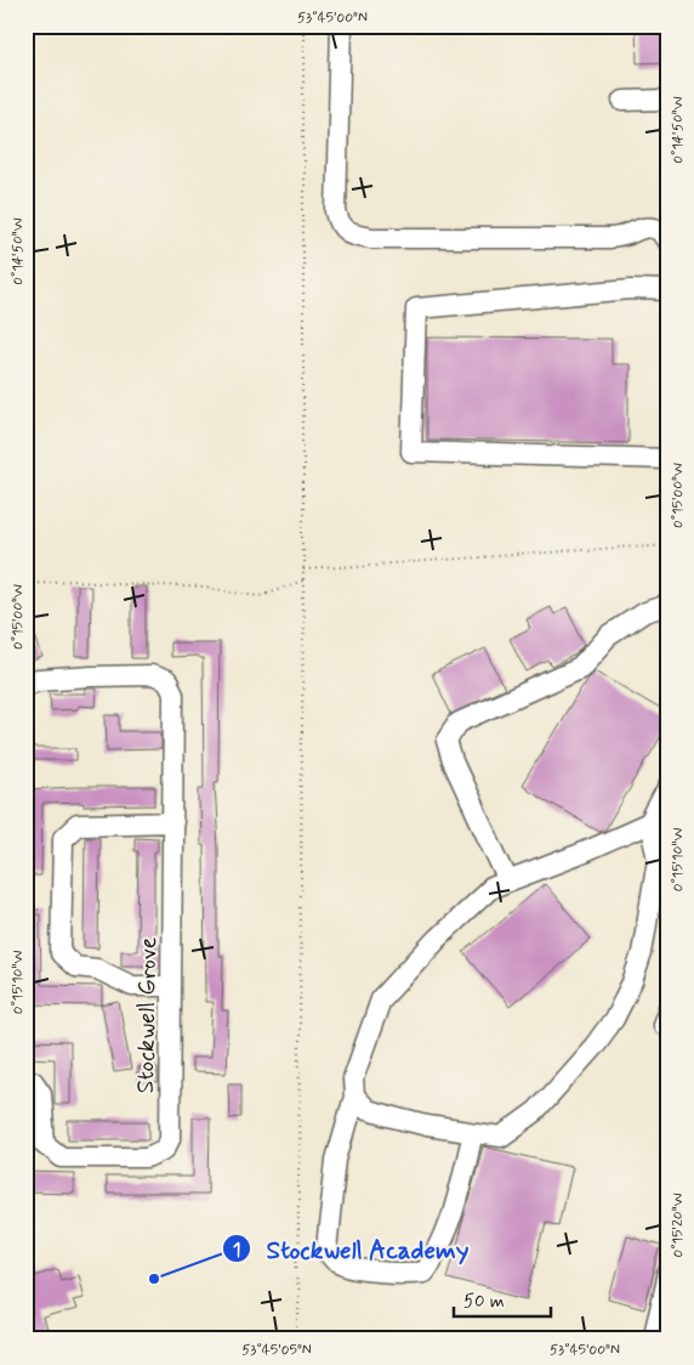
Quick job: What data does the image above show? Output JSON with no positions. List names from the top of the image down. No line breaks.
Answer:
{"streets":{"street":["Stockwell Grove"]},"places":["Stockwell Academy"],"scale_bar":"50 m","coordinates":["53°45'00\"N","0°14'50\"W","0°15'00\"W","0°15'10\"W","0°15'20\"W","53°45'05\"N"]}
